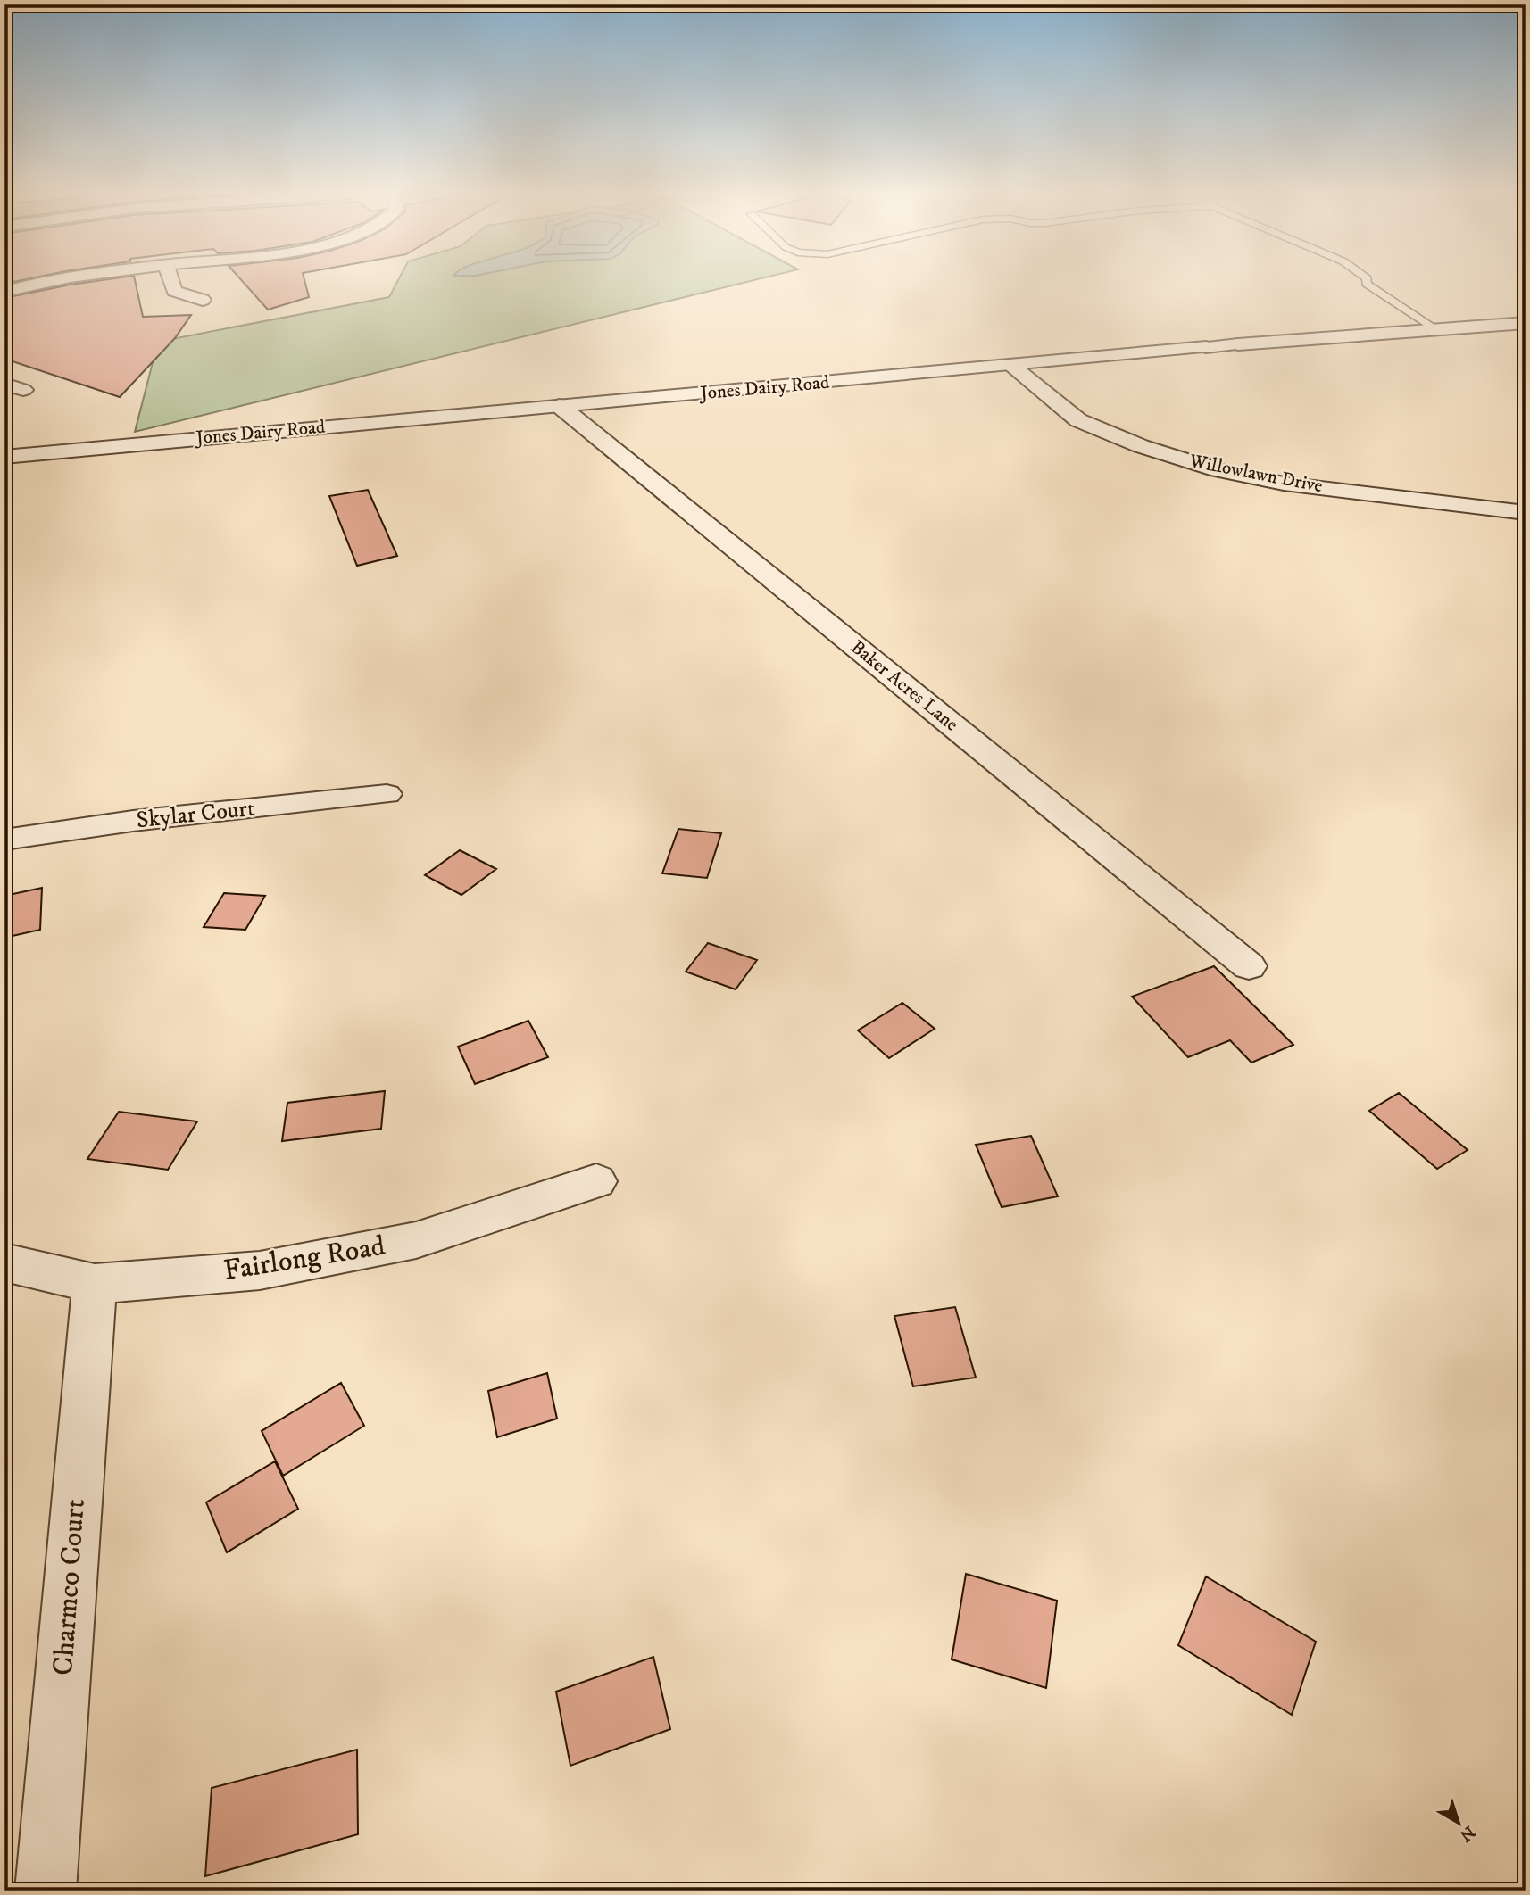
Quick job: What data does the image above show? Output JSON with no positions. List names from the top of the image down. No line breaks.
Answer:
{"streets":{"street":["Jones Dairy Road","Willowlawn Drive","Baker Acres Lane","Skylar Court","Fairlong Road","Charmco Court"]},"crossings":[["Jones Dairy Road","Willowlawn Drive"],["Jones Dairy Road","Baker Acres Lane"],["Fairlong Road","Charmco Court"]],"north":"bottom right"}
